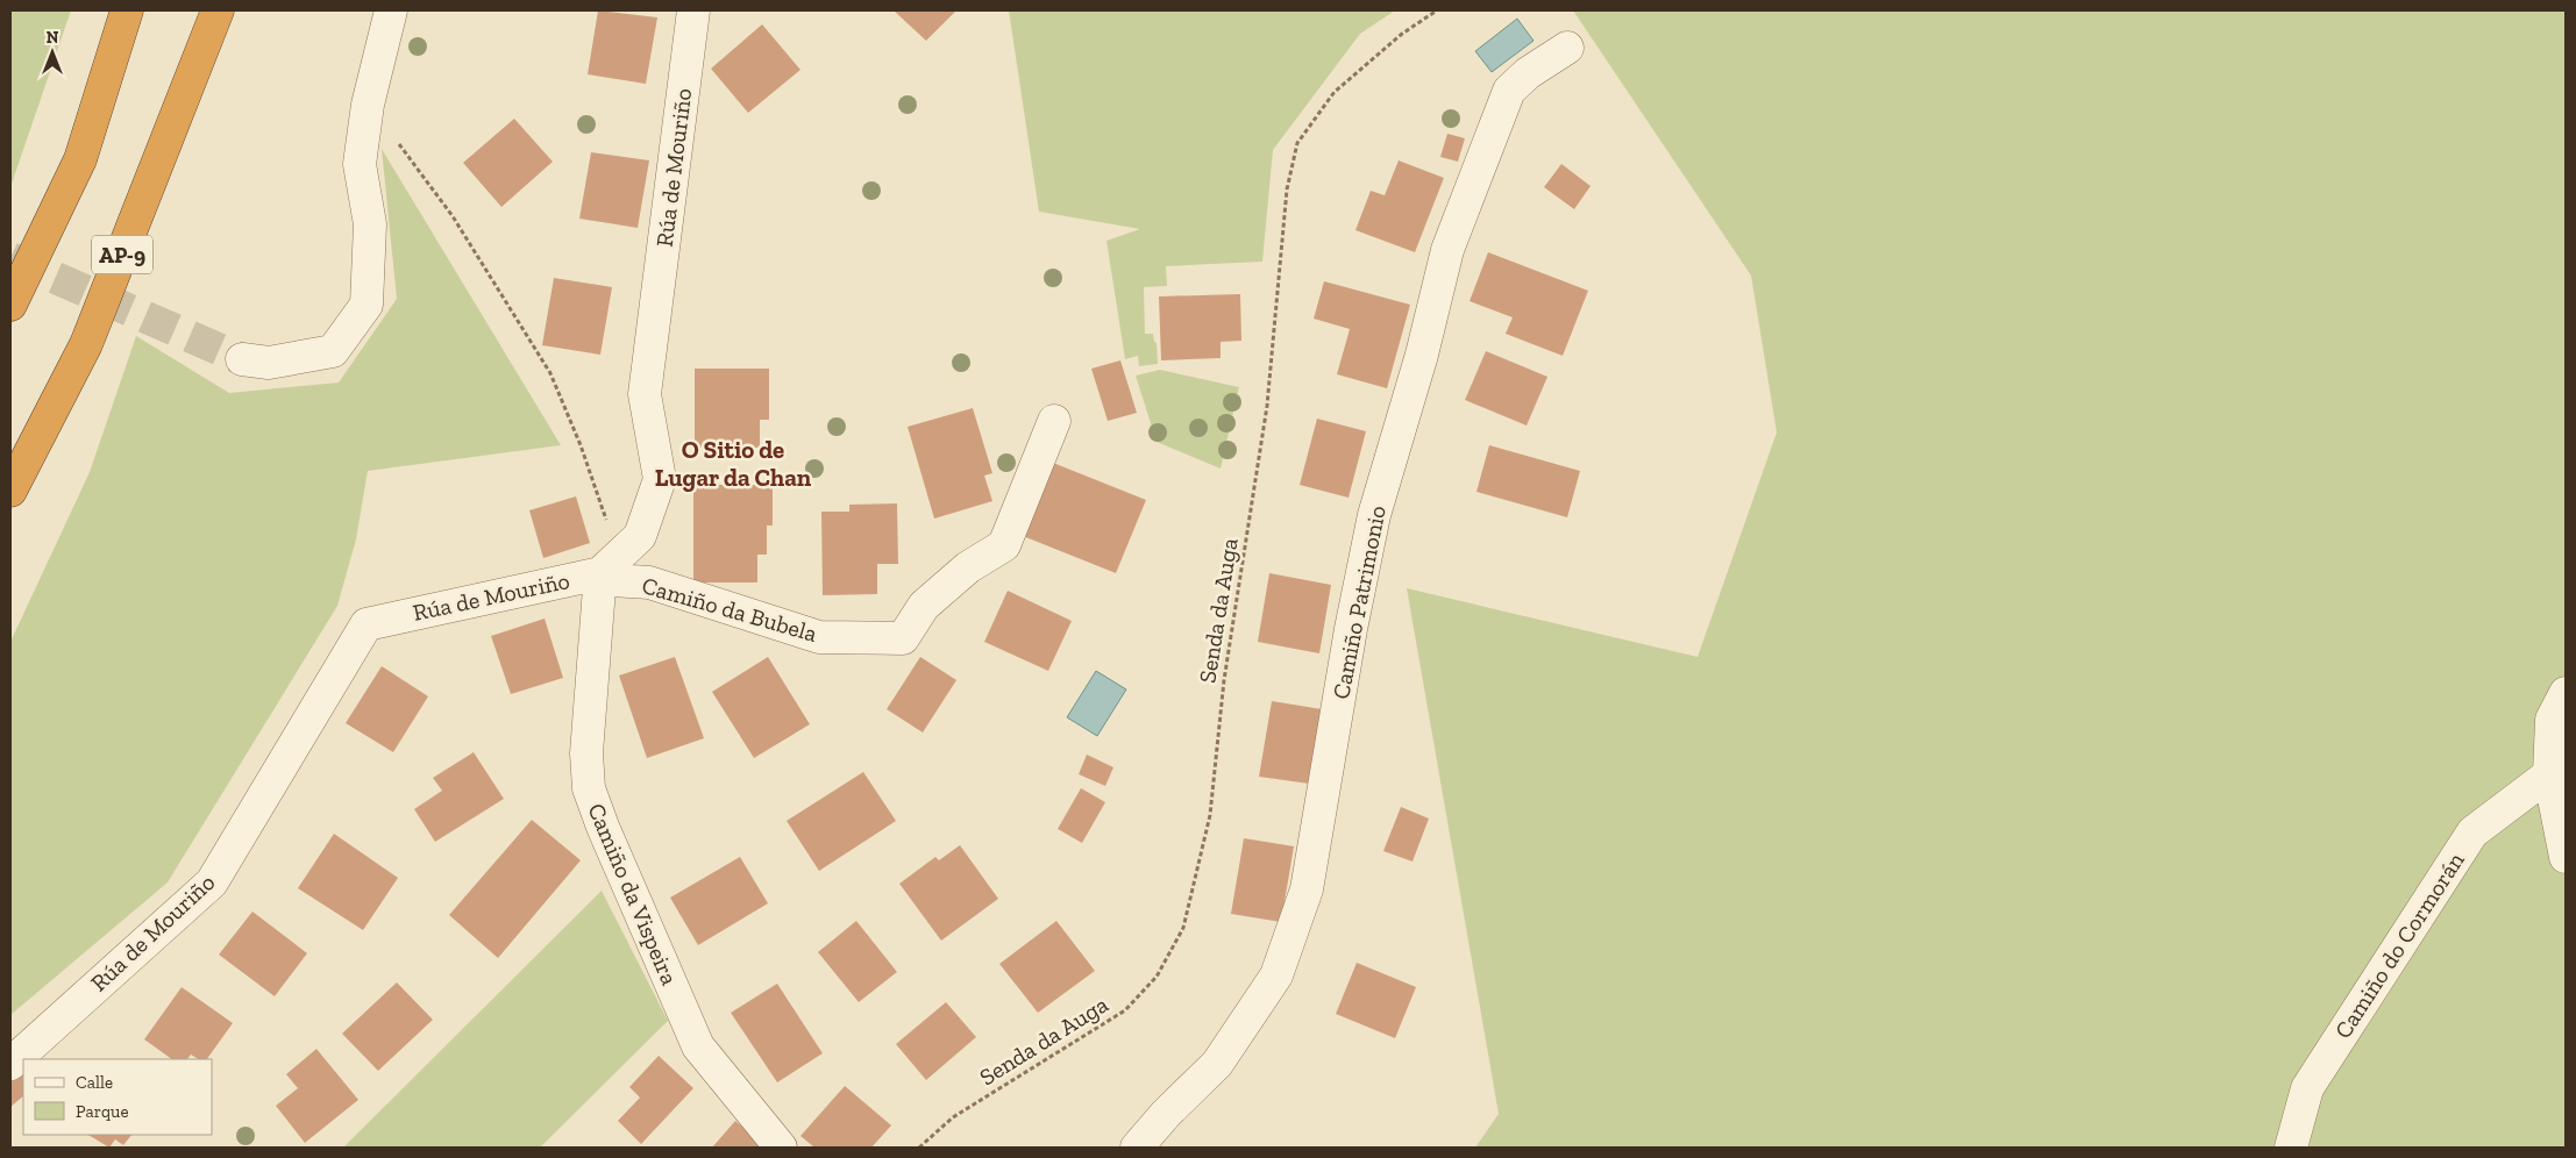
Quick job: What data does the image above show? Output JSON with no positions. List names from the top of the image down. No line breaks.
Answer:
{"streets":{"highway":["AP-9"],"street":["Rúa de Mouriño","Camiño Patrimonio","Camiño da Bubela","Camiño da Vispeira","Camiño do Cormorán"],"path":["Senda da Auga"]},"crossings":[["Rúa de Mouriño","Camiño da Bubela"],["Rúa de Mouriño","Camiño da Vispeira"],["Camiño da Bubela","Camiño da Vispeira"]],"districts":["O Sitio de Lugar da Chan"],"legend":["Calle","Parque"],"north":"top"}
